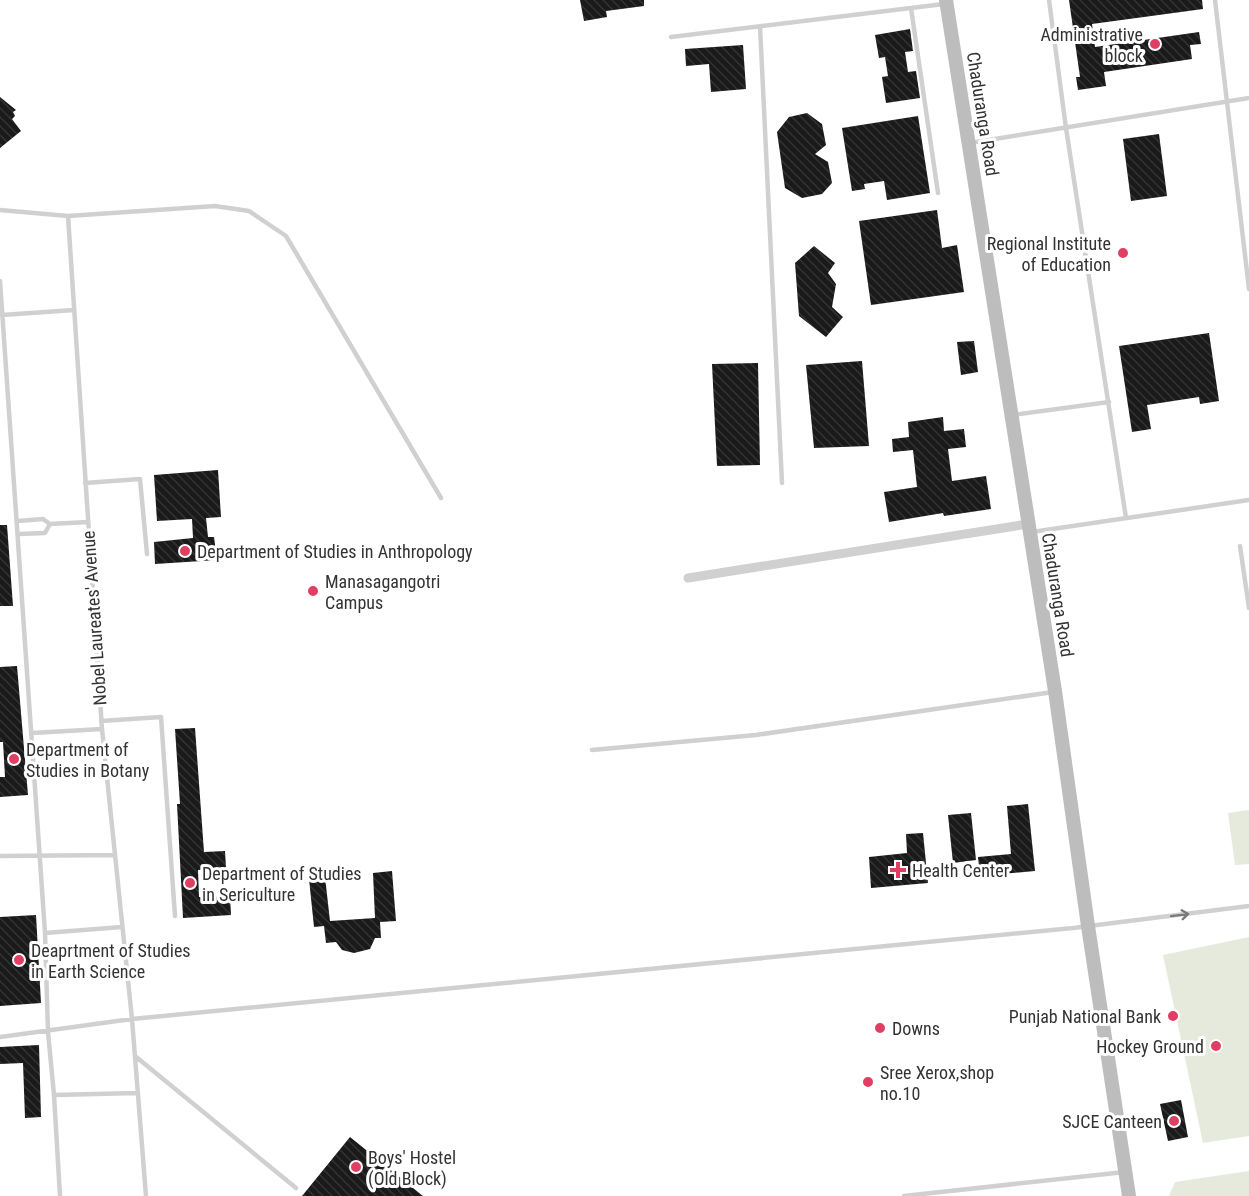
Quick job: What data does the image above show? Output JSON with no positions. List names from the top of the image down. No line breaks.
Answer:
{"streets":{"street":["Chaduranga Road"],"lane":["Nobel Laureates' Avenue"]},"places":{"other":["Administrative block","Regional Institute of Education","Department of Studies in Anthropology","Manasagangotri Campus","Department of Studies in Botany","Department of Studies in Sericulture","Deaprtment of Studies in Earth Science","Punjab National Bank","Downs","Hockey Ground","Sree Xerox,shop no.10","SJCE Canteen","Boys' Hostel (Old Block)"],"health":["Health Center"]}}
